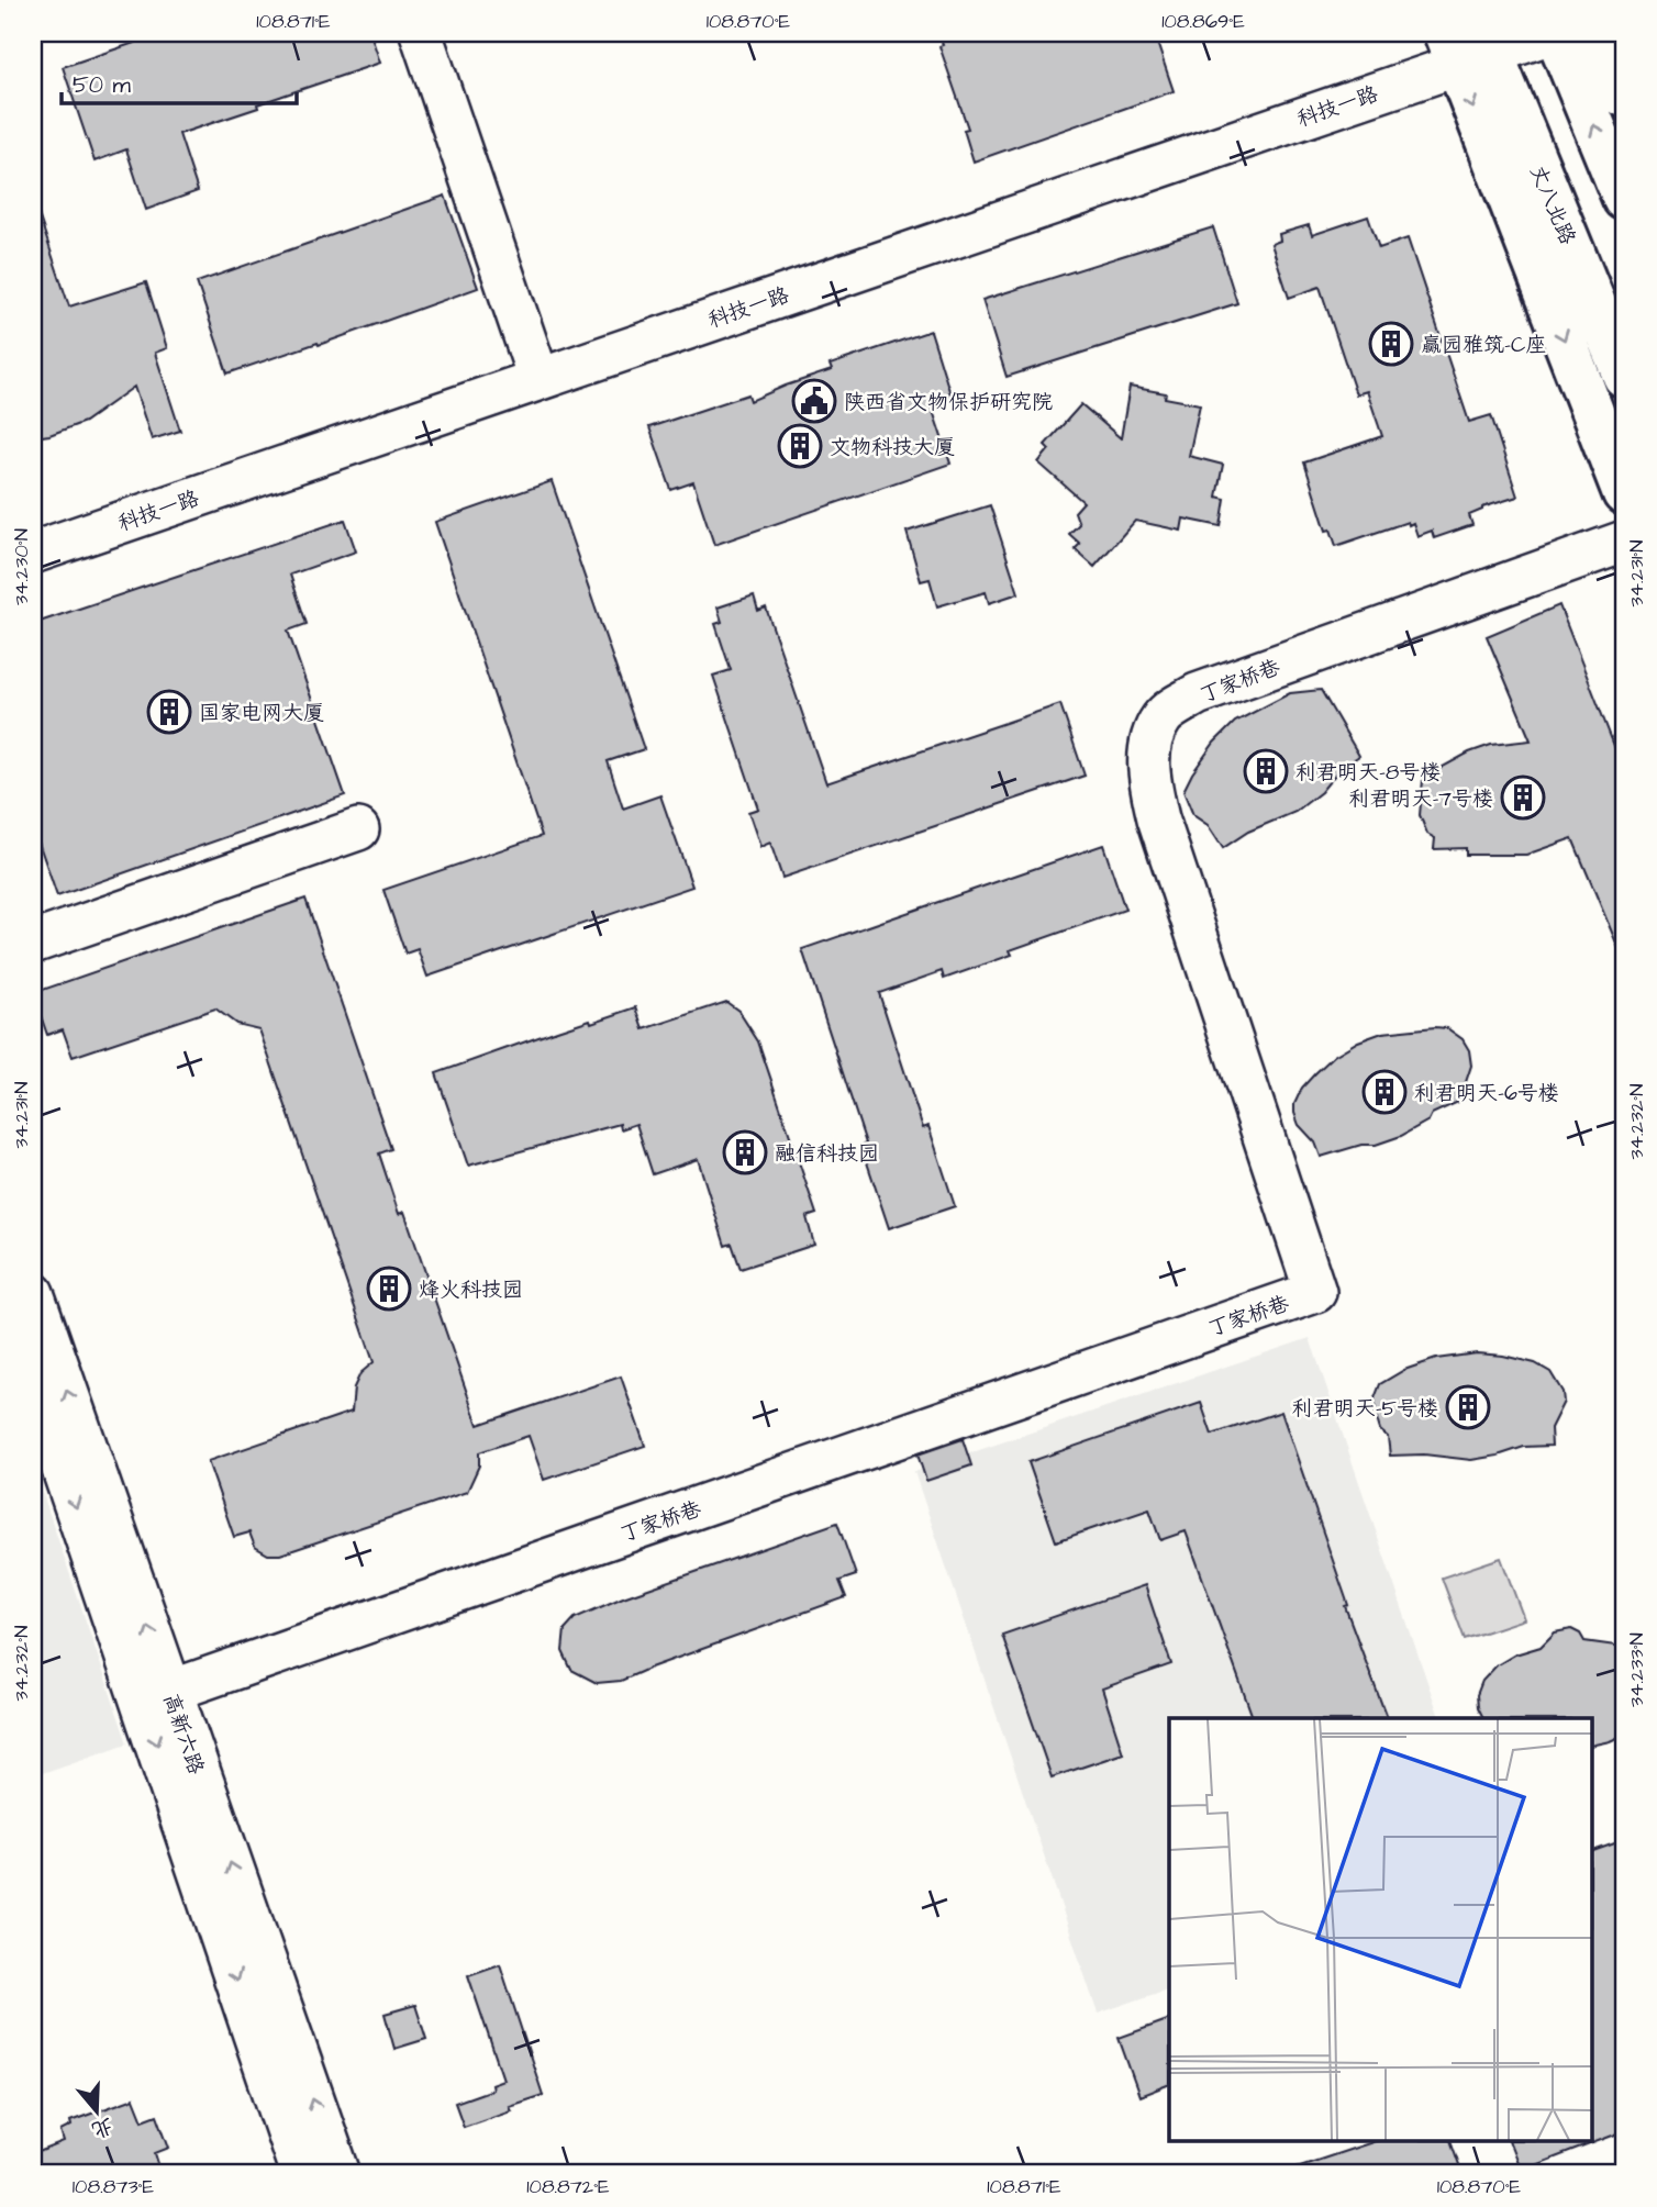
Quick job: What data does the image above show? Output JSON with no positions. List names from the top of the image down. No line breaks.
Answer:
{"streets":{"main road":["丈八北路"],"street":["科技一路","丁家桥巷","高新六路"]},"crossings":[["科技一路","丈八北路"],["丁家桥巷","高新六路"]],"places":{"building":["赢园雅筑-C座","文物科技大厦","国家电网大厦","利君明天-8号楼","利君明天-7号楼","利君明天-6号楼","融信科技园","烽火科技园","利君明天-5号楼"],"public building":["陕西省文物保护研究院"]},"scale_bar":"50 m","north":"bottom","coordinates":["108.871°E","108.870°E","108.869°E","34.230°N","34.231°N","34.232°N","34.233°N","108.873°E","108.872°E"]}
